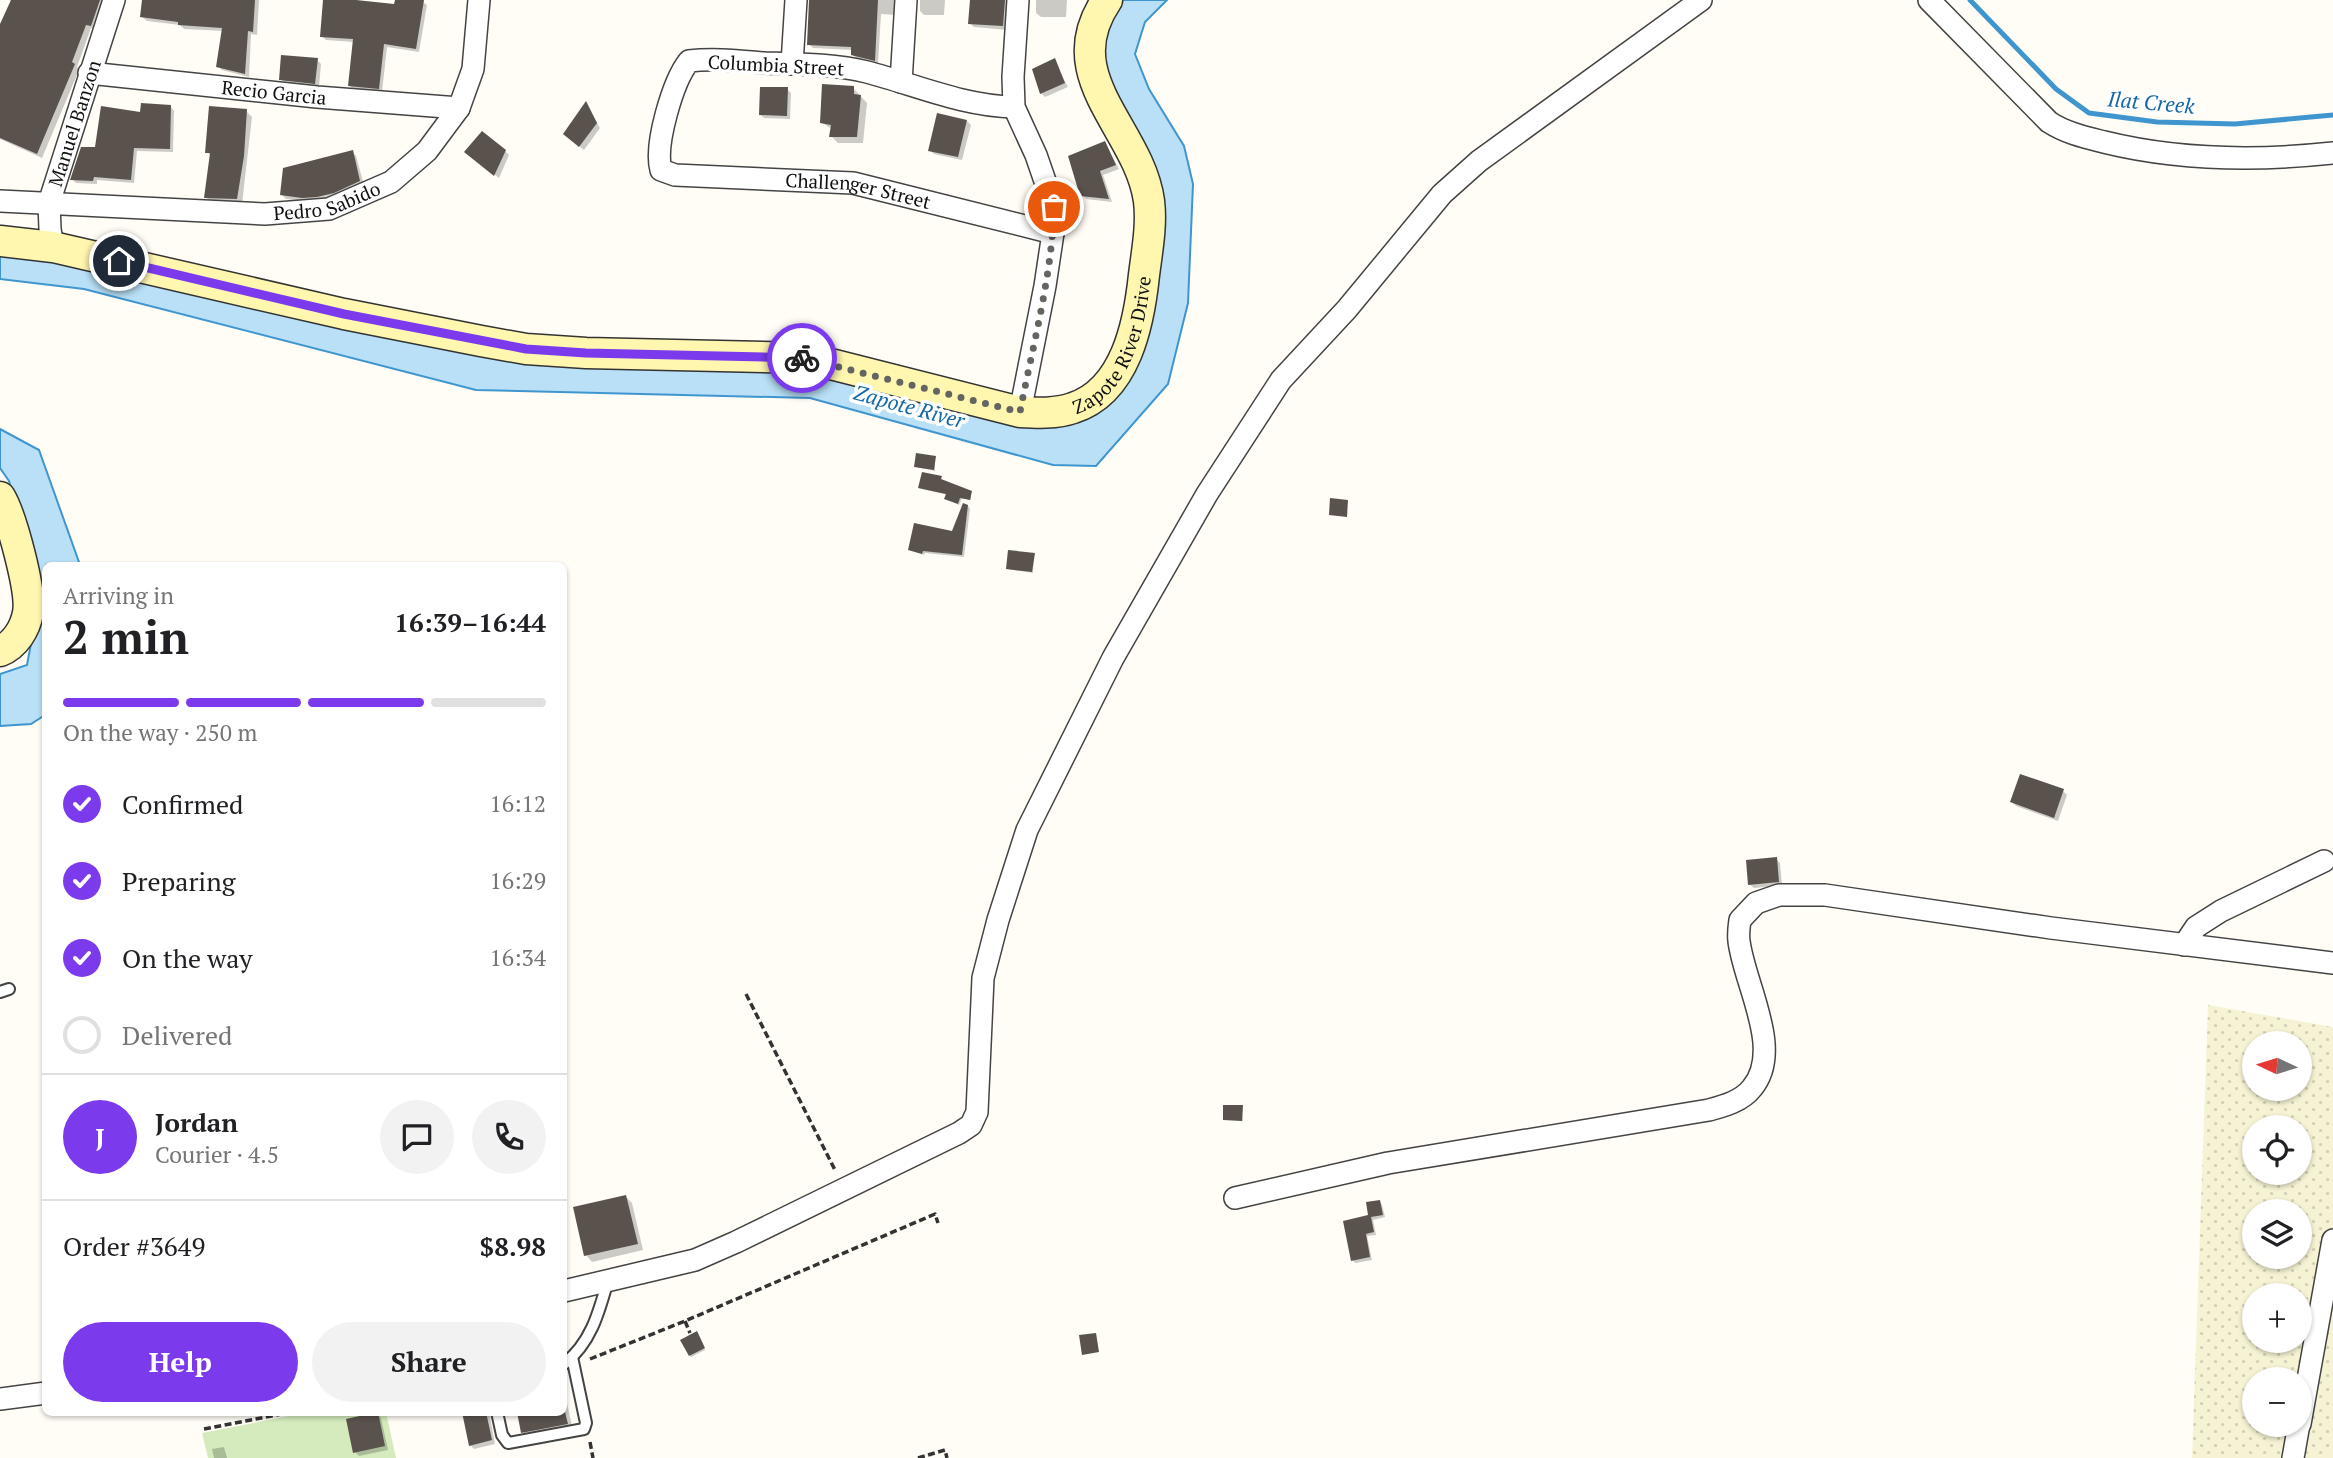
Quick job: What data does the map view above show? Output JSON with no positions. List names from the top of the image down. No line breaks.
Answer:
{"streets":{"main road":["Zapote River Drive"],"street":["Columbia Street","Recio Garcia","Manuel Banzon","Challenger Street","Pedro Sabido"]},"crossings":[["Columbia Street","Challenger Street"],["Recio Garcia","Manuel Banzon"],["Recio Garcia","Pedro Sabido"],["Manuel Banzon","Pedro Sabido"],["Manuel Banzon","Zapote River Drive"]],"water":["Ilat Creek","Zapote River"],"north":"left","page":{"heading":["2 min","Arriving in","16:39–16:44"],"panel":["Jordan","Courier · 4.5","Order #3649","$8.98"],"bar":"On the way · 250 m","list":[["Confirmed","16:12"],["Preparing","16:29"],["On the way","16:34"],"Delivered"],"map_buttons":["+","−"],"round":"J","buttons":["Help","Share"]}}
